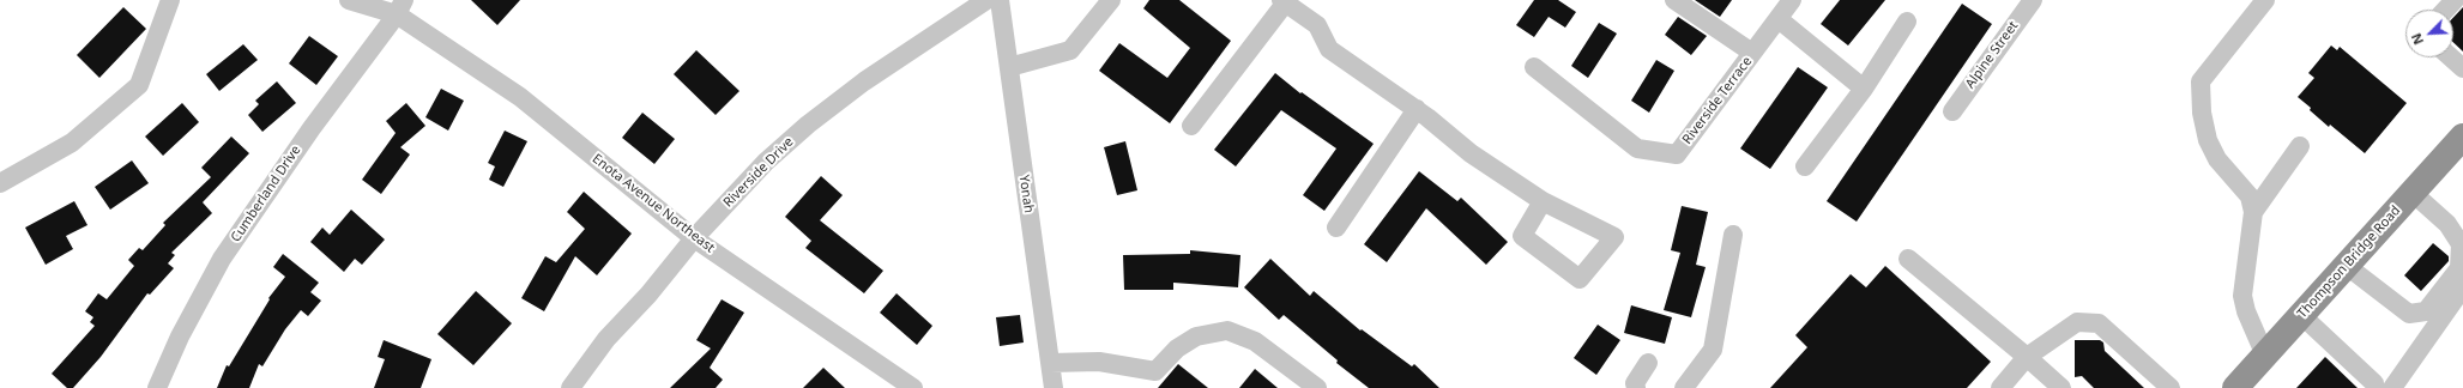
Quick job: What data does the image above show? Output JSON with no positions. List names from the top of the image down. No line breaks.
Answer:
{"streets":{"highway":["Thompson Bridge Road"],"street":["Alpine Street","Riverside Terrace","Riverside Drive","Cumberland Drive","Yonah","Enota Avenue Northeast"]},"crossings":[["Riverside Drive","Enota Avenue Northeast"],["Cumberland Drive","Enota Avenue Northeast"]],"north":"bottom left"}
